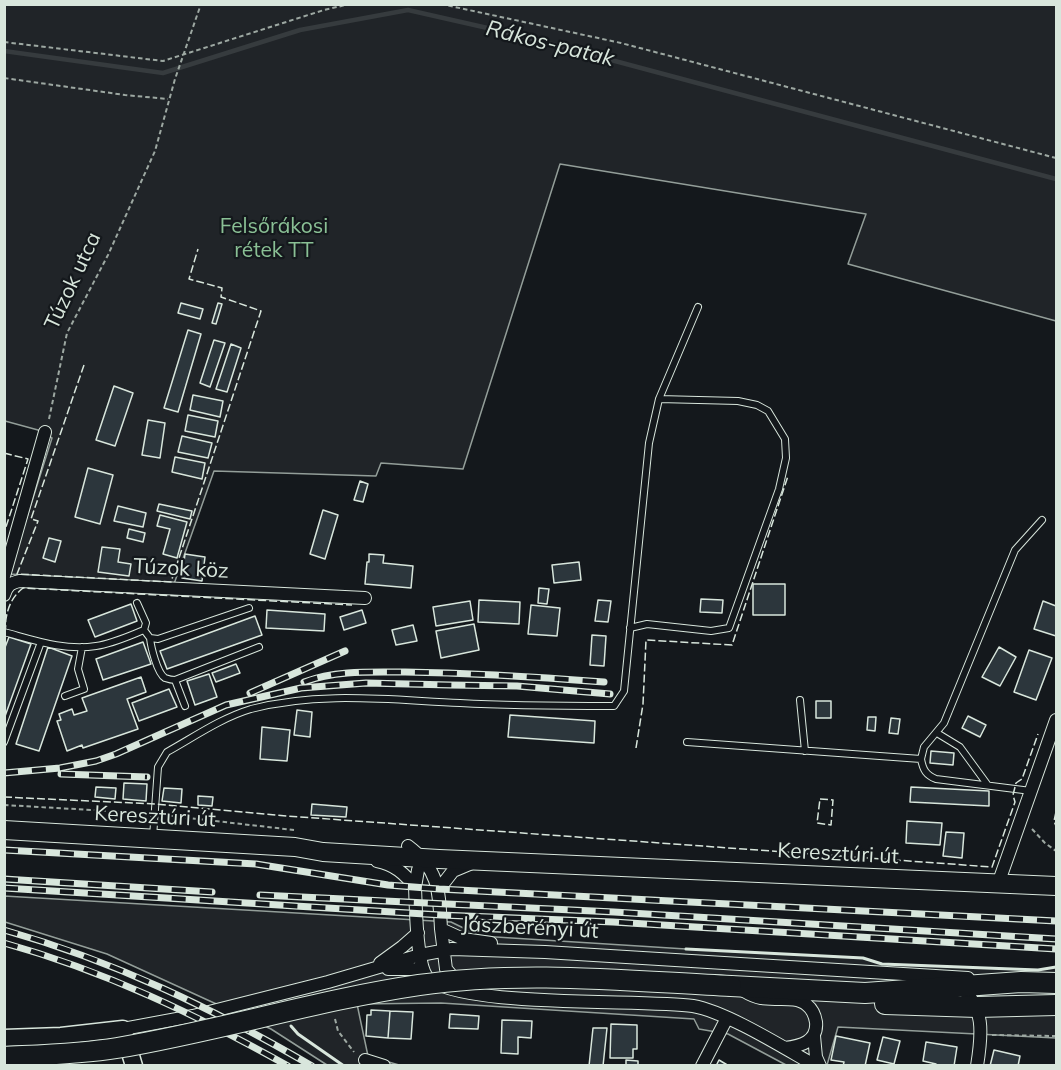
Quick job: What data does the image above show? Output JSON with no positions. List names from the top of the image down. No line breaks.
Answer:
{"streets":{"main road":["Keresztúri út","Jászberényi út"],"street":["Túzok köz"],"path":["Túzok utca"]},"water":["Rákos-patak"],"parks":["Felsőrákosi rétek TT"]}
